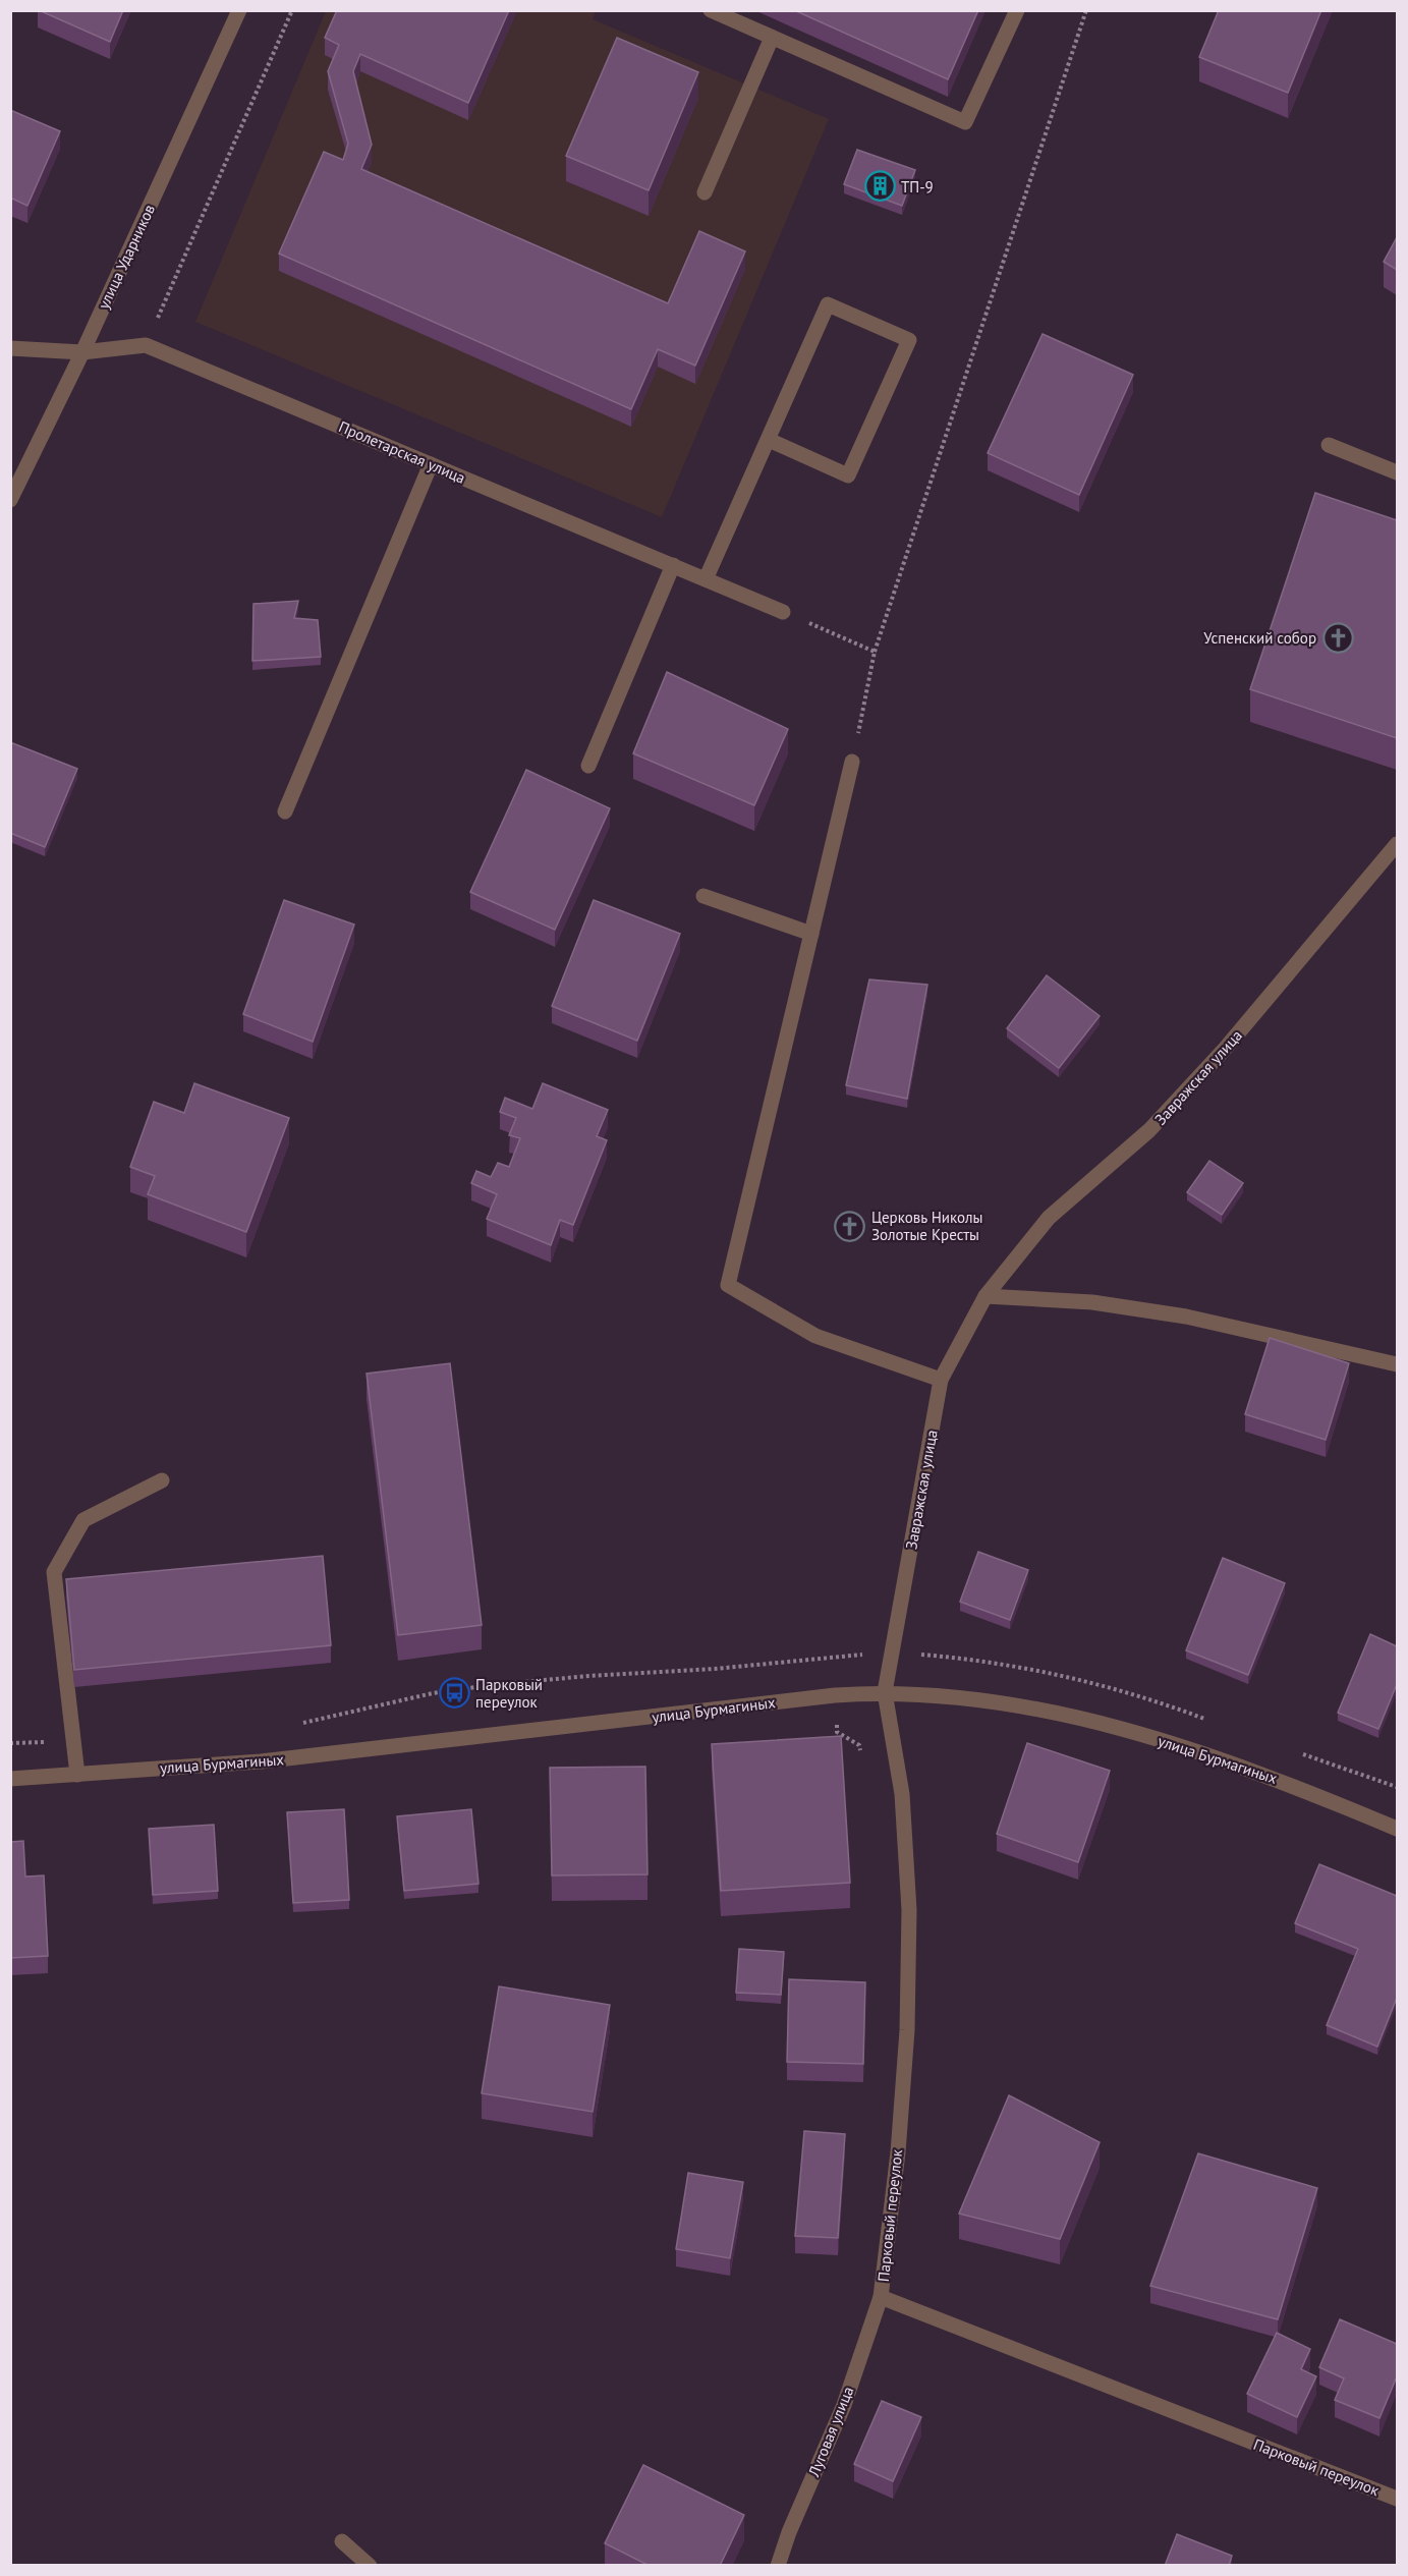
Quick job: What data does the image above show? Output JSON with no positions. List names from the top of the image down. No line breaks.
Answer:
{"streets":{"street":["улица Ударников","Пролетарская улица","Завражская улица","улица Бурмагиных","Парковый переулок","Луговая улица"]},"crossings":[["улица Ударников","Пролетарская улица"],["Завражская улица","улица Бурмагиных"],["Завражская улица","Парковый переулок"],["улица Бурмагиных","Парковый переулок"],["Парковый переулок","Луговая улица"]],"places":{"building":["ТП-9"],"church":["Успенский собор","Церковь Николы Золотые Кресты"],"bus stop":["Парковый переулок"]}}
